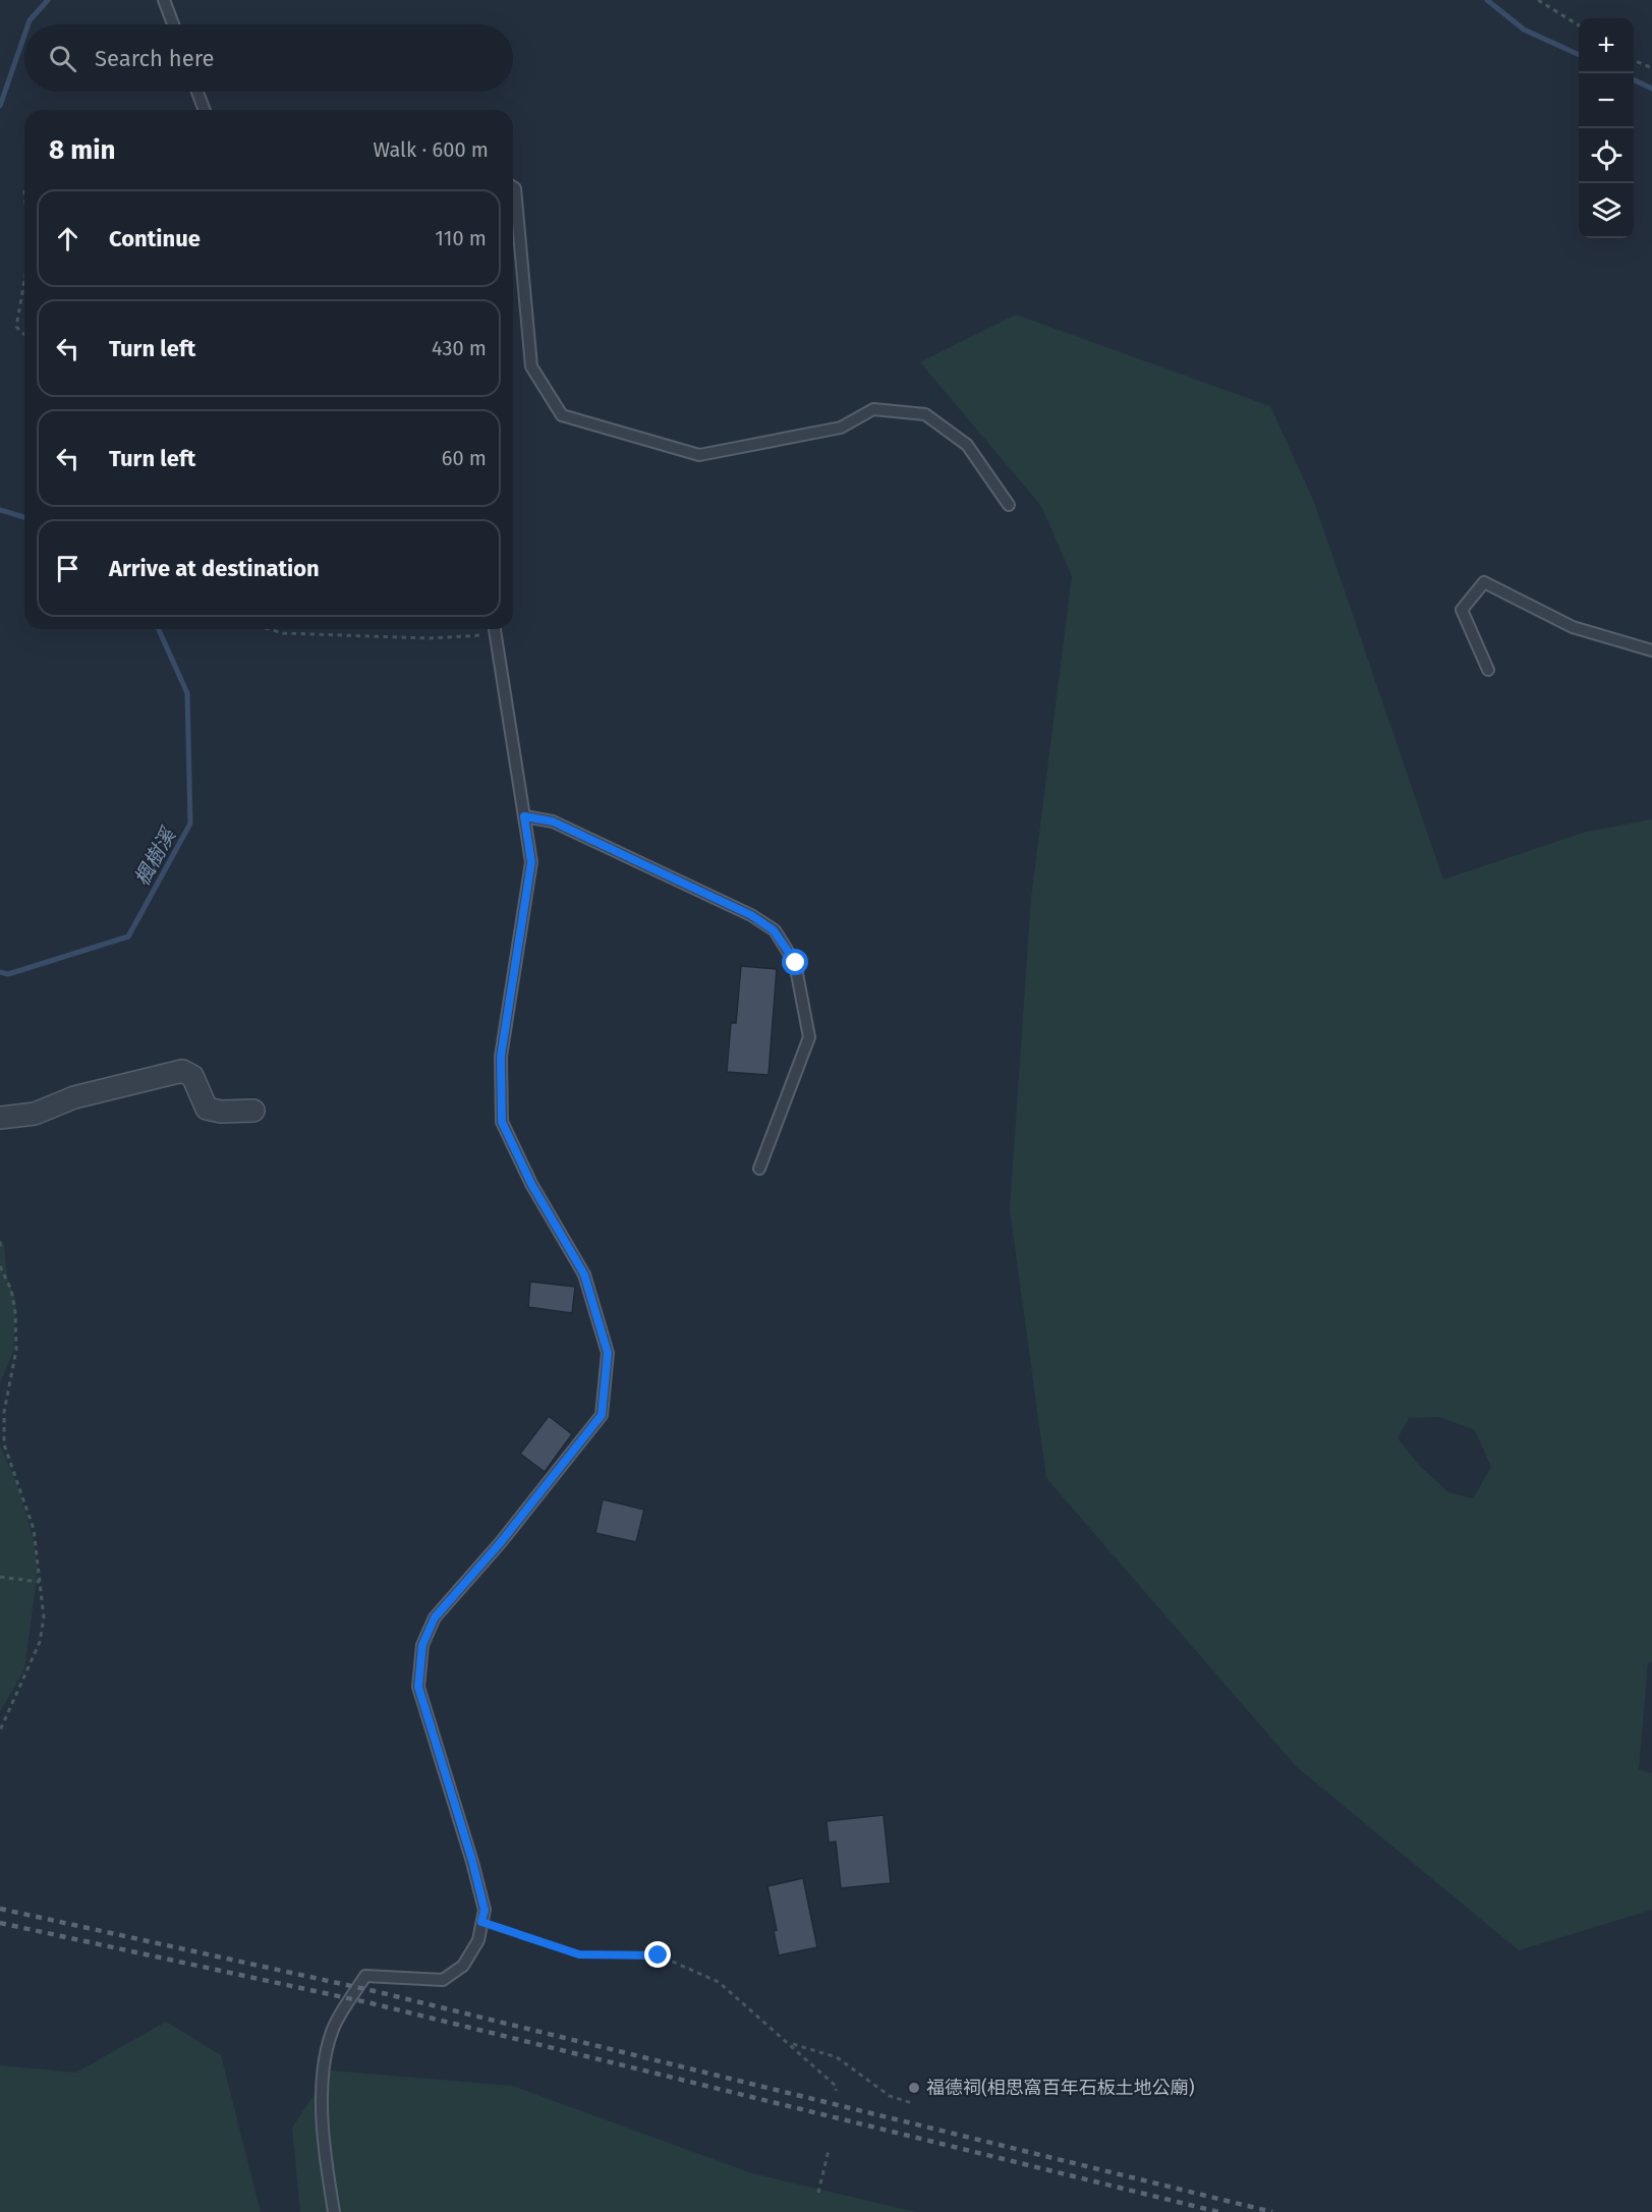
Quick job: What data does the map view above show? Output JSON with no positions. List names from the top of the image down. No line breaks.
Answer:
{"water":["楓樹溪"],"places":["福德祠(相思窩百年石板土地公廟)"],"page":{"map_buttons":["+","−"],"search":"Search here","heading":["8 min","Walk · 600 m"],"list":[["Continue","110 m"],["Turn left","430 m"],["Turn left","60 m"],"Arrive at destination"]}}
